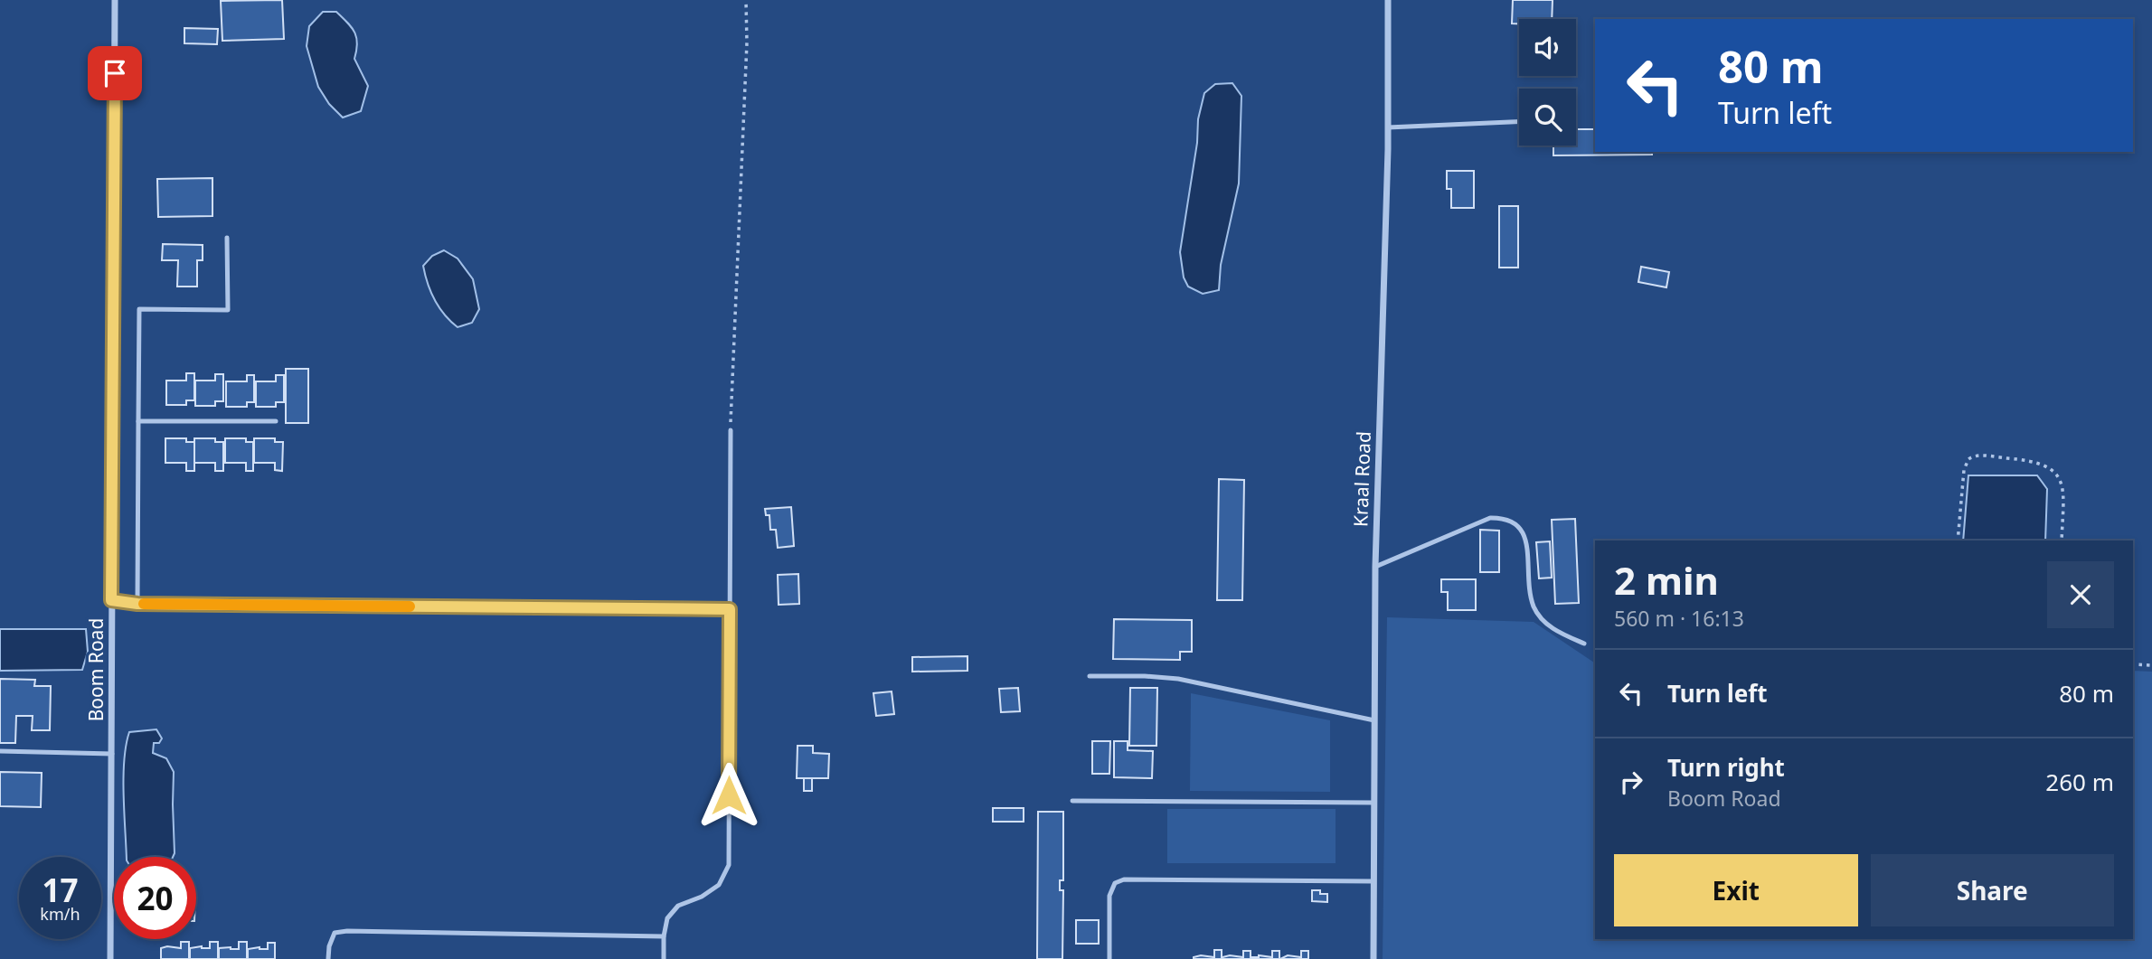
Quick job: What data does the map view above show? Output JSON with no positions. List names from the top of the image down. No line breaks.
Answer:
{"streets":{"street":["Kraal Road","Boom Road"]},"page":{"turn":["80 m","Turn left"],"heading":["2 min","560 m · 16:13"],"list":[{"name":"Turn left","value":"80 m"},{"name":"Turn right","note":"Boom Road","value":"260 m"}],"buttons":["Exit","Share"],"speed":"17 km/h","limit":"20"}}
